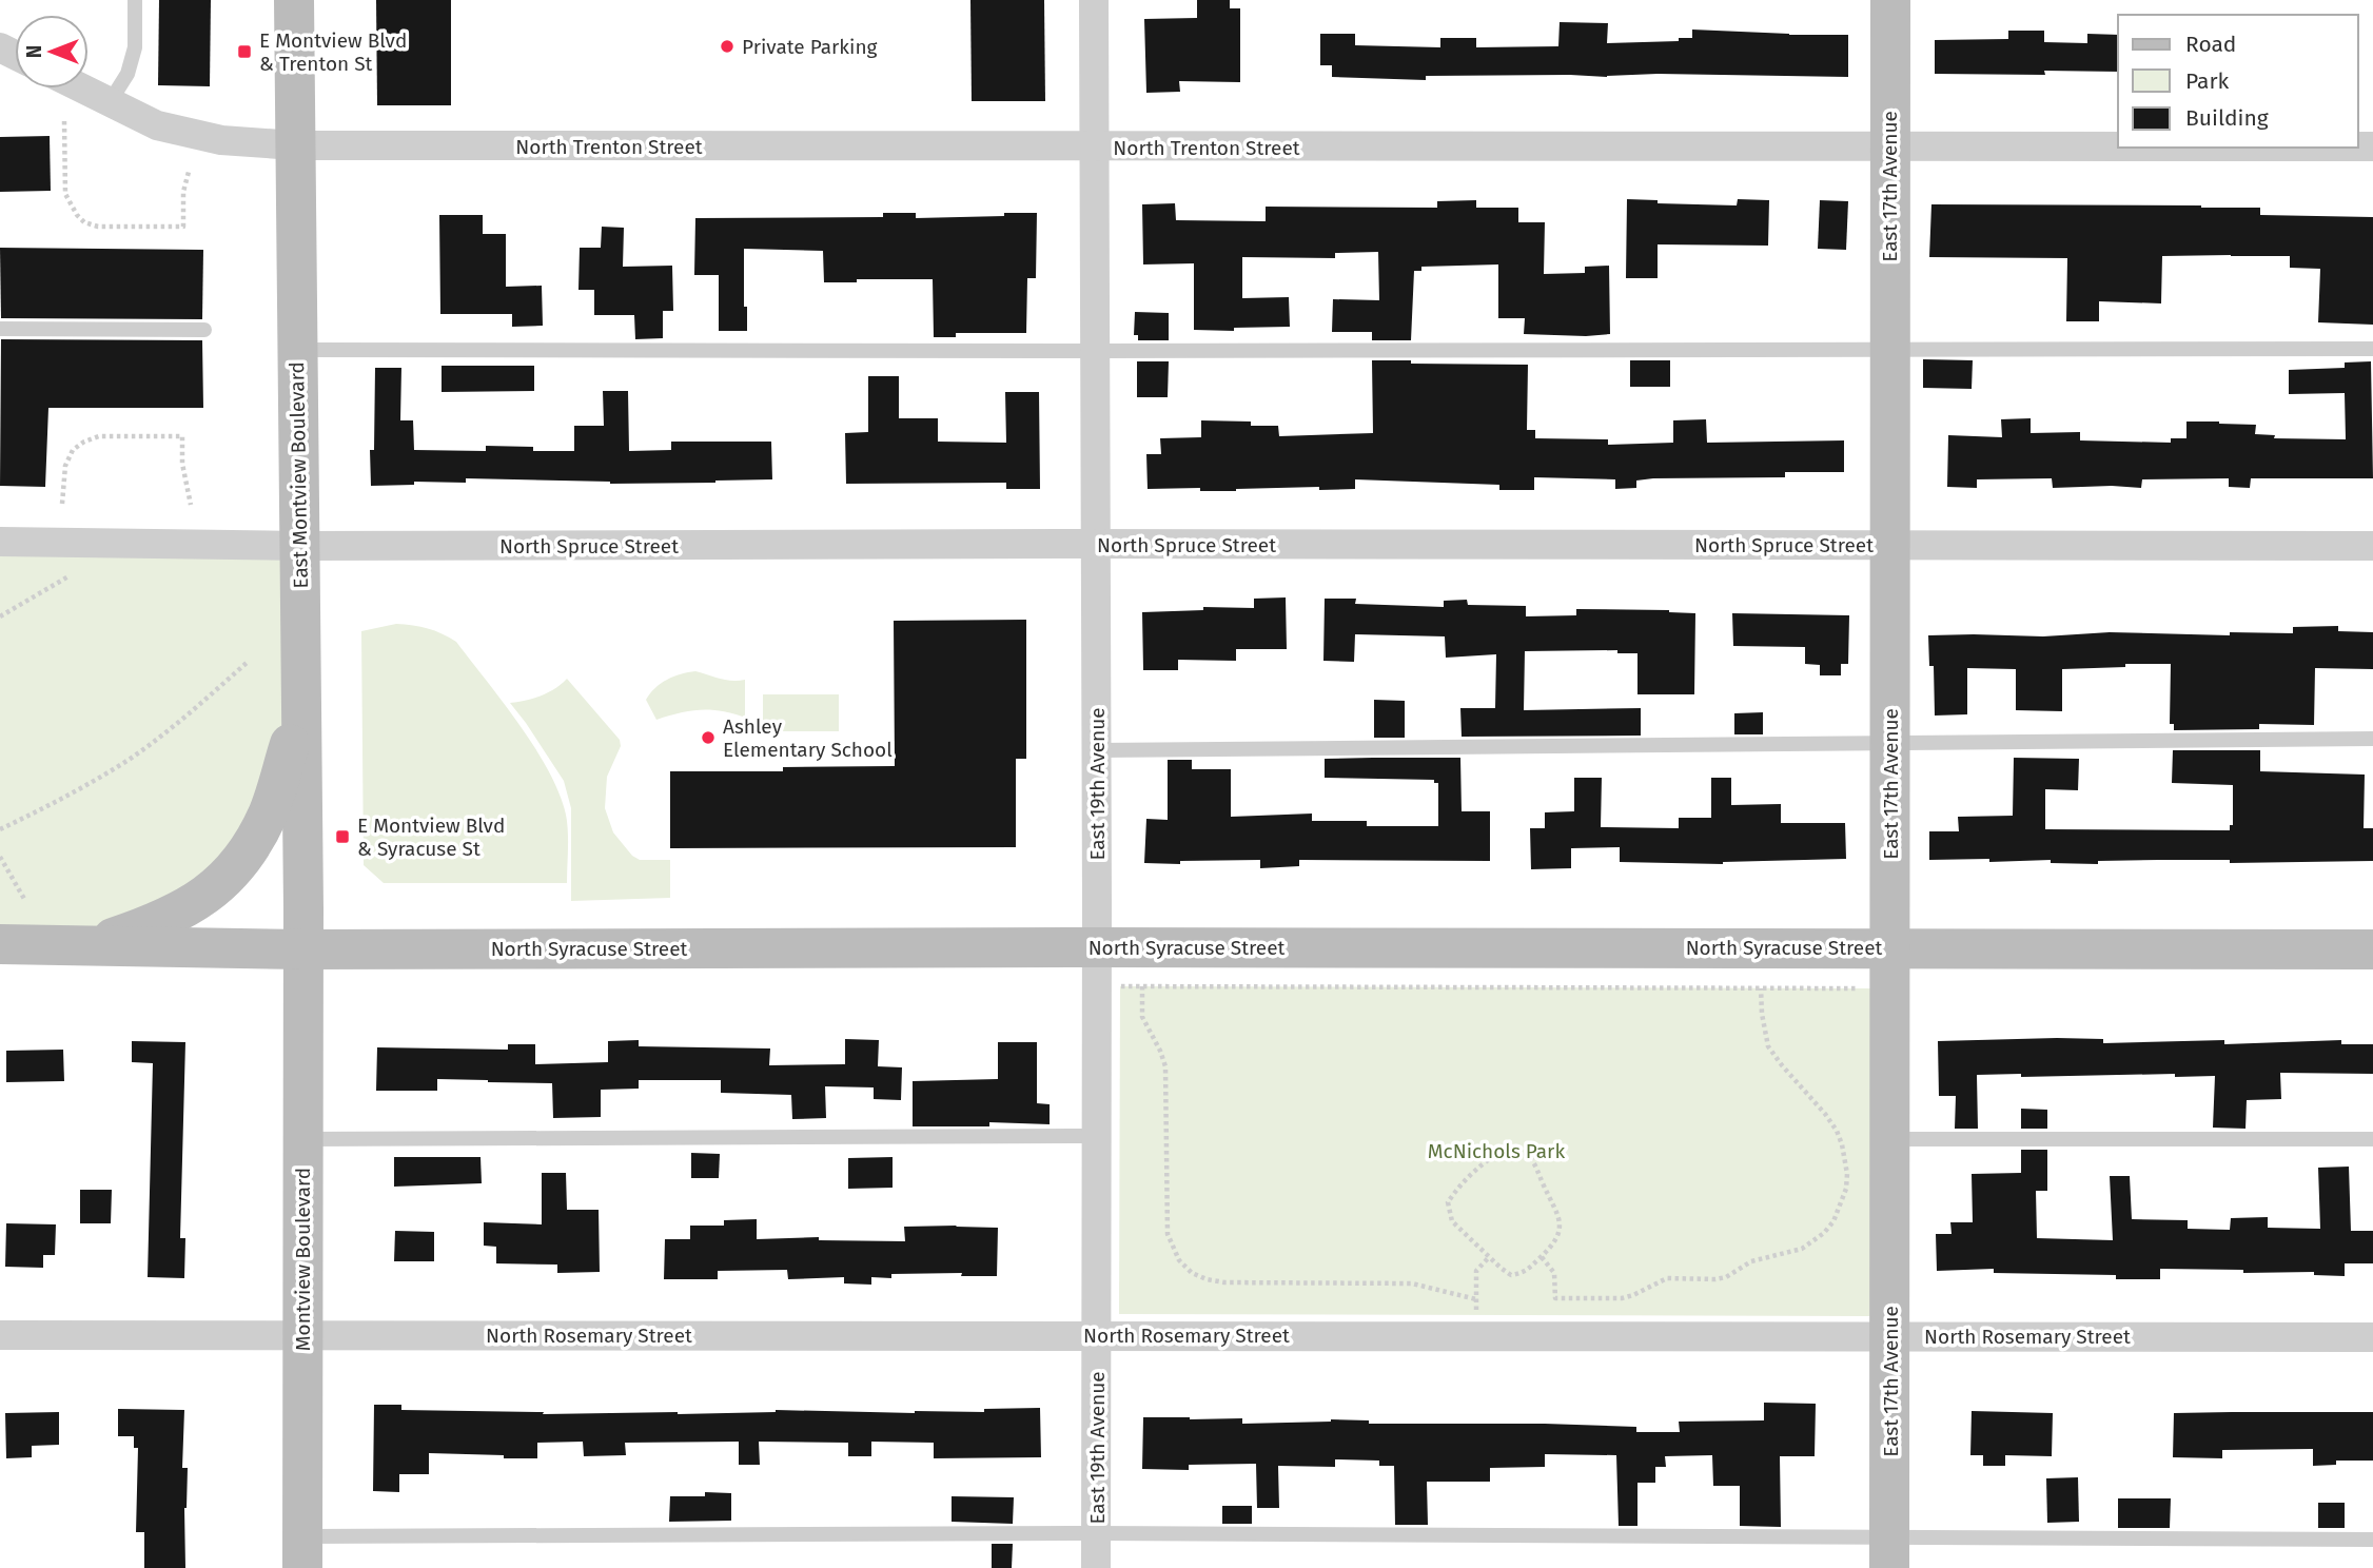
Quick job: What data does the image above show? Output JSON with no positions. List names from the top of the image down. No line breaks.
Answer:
{"streets":{"street":["North Trenton Street","East 17th Avenue","East Montview Boulevard","North Spruce Street","East 19th Avenue","North Syracuse Street","Montview Boulevard","North Rosemary Street"]},"crossings":[["North Trenton Street","East 17th Avenue"],["North Trenton Street","East Montview Boulevard"],["North Trenton Street","East 19th Avenue"],["East 17th Avenue","North Spruce Street"],["East 17th Avenue","North Syracuse Street"],["East 17th Avenue","North Rosemary Street"],["East Montview Boulevard","North Spruce Street"],["East Montview Boulevard","North Syracuse Street"],["East Montview Boulevard","Montview Boulevard"],["North Spruce Street","East 19th Avenue"],["East 19th Avenue","North Syracuse Street"],["East 19th Avenue","North Rosemary Street"],["North Syracuse Street","Montview Boulevard"],["Montview Boulevard","North Rosemary Street"]],"parks":["McNichols Park"],"places":{"other":["Private Parking","Ashley Elementary School"],"transit":["E Montview Blvd & Trenton St","E Montview Blvd & Syracuse St"]},"legend":["Road","Park","Building"],"north":"left"}
